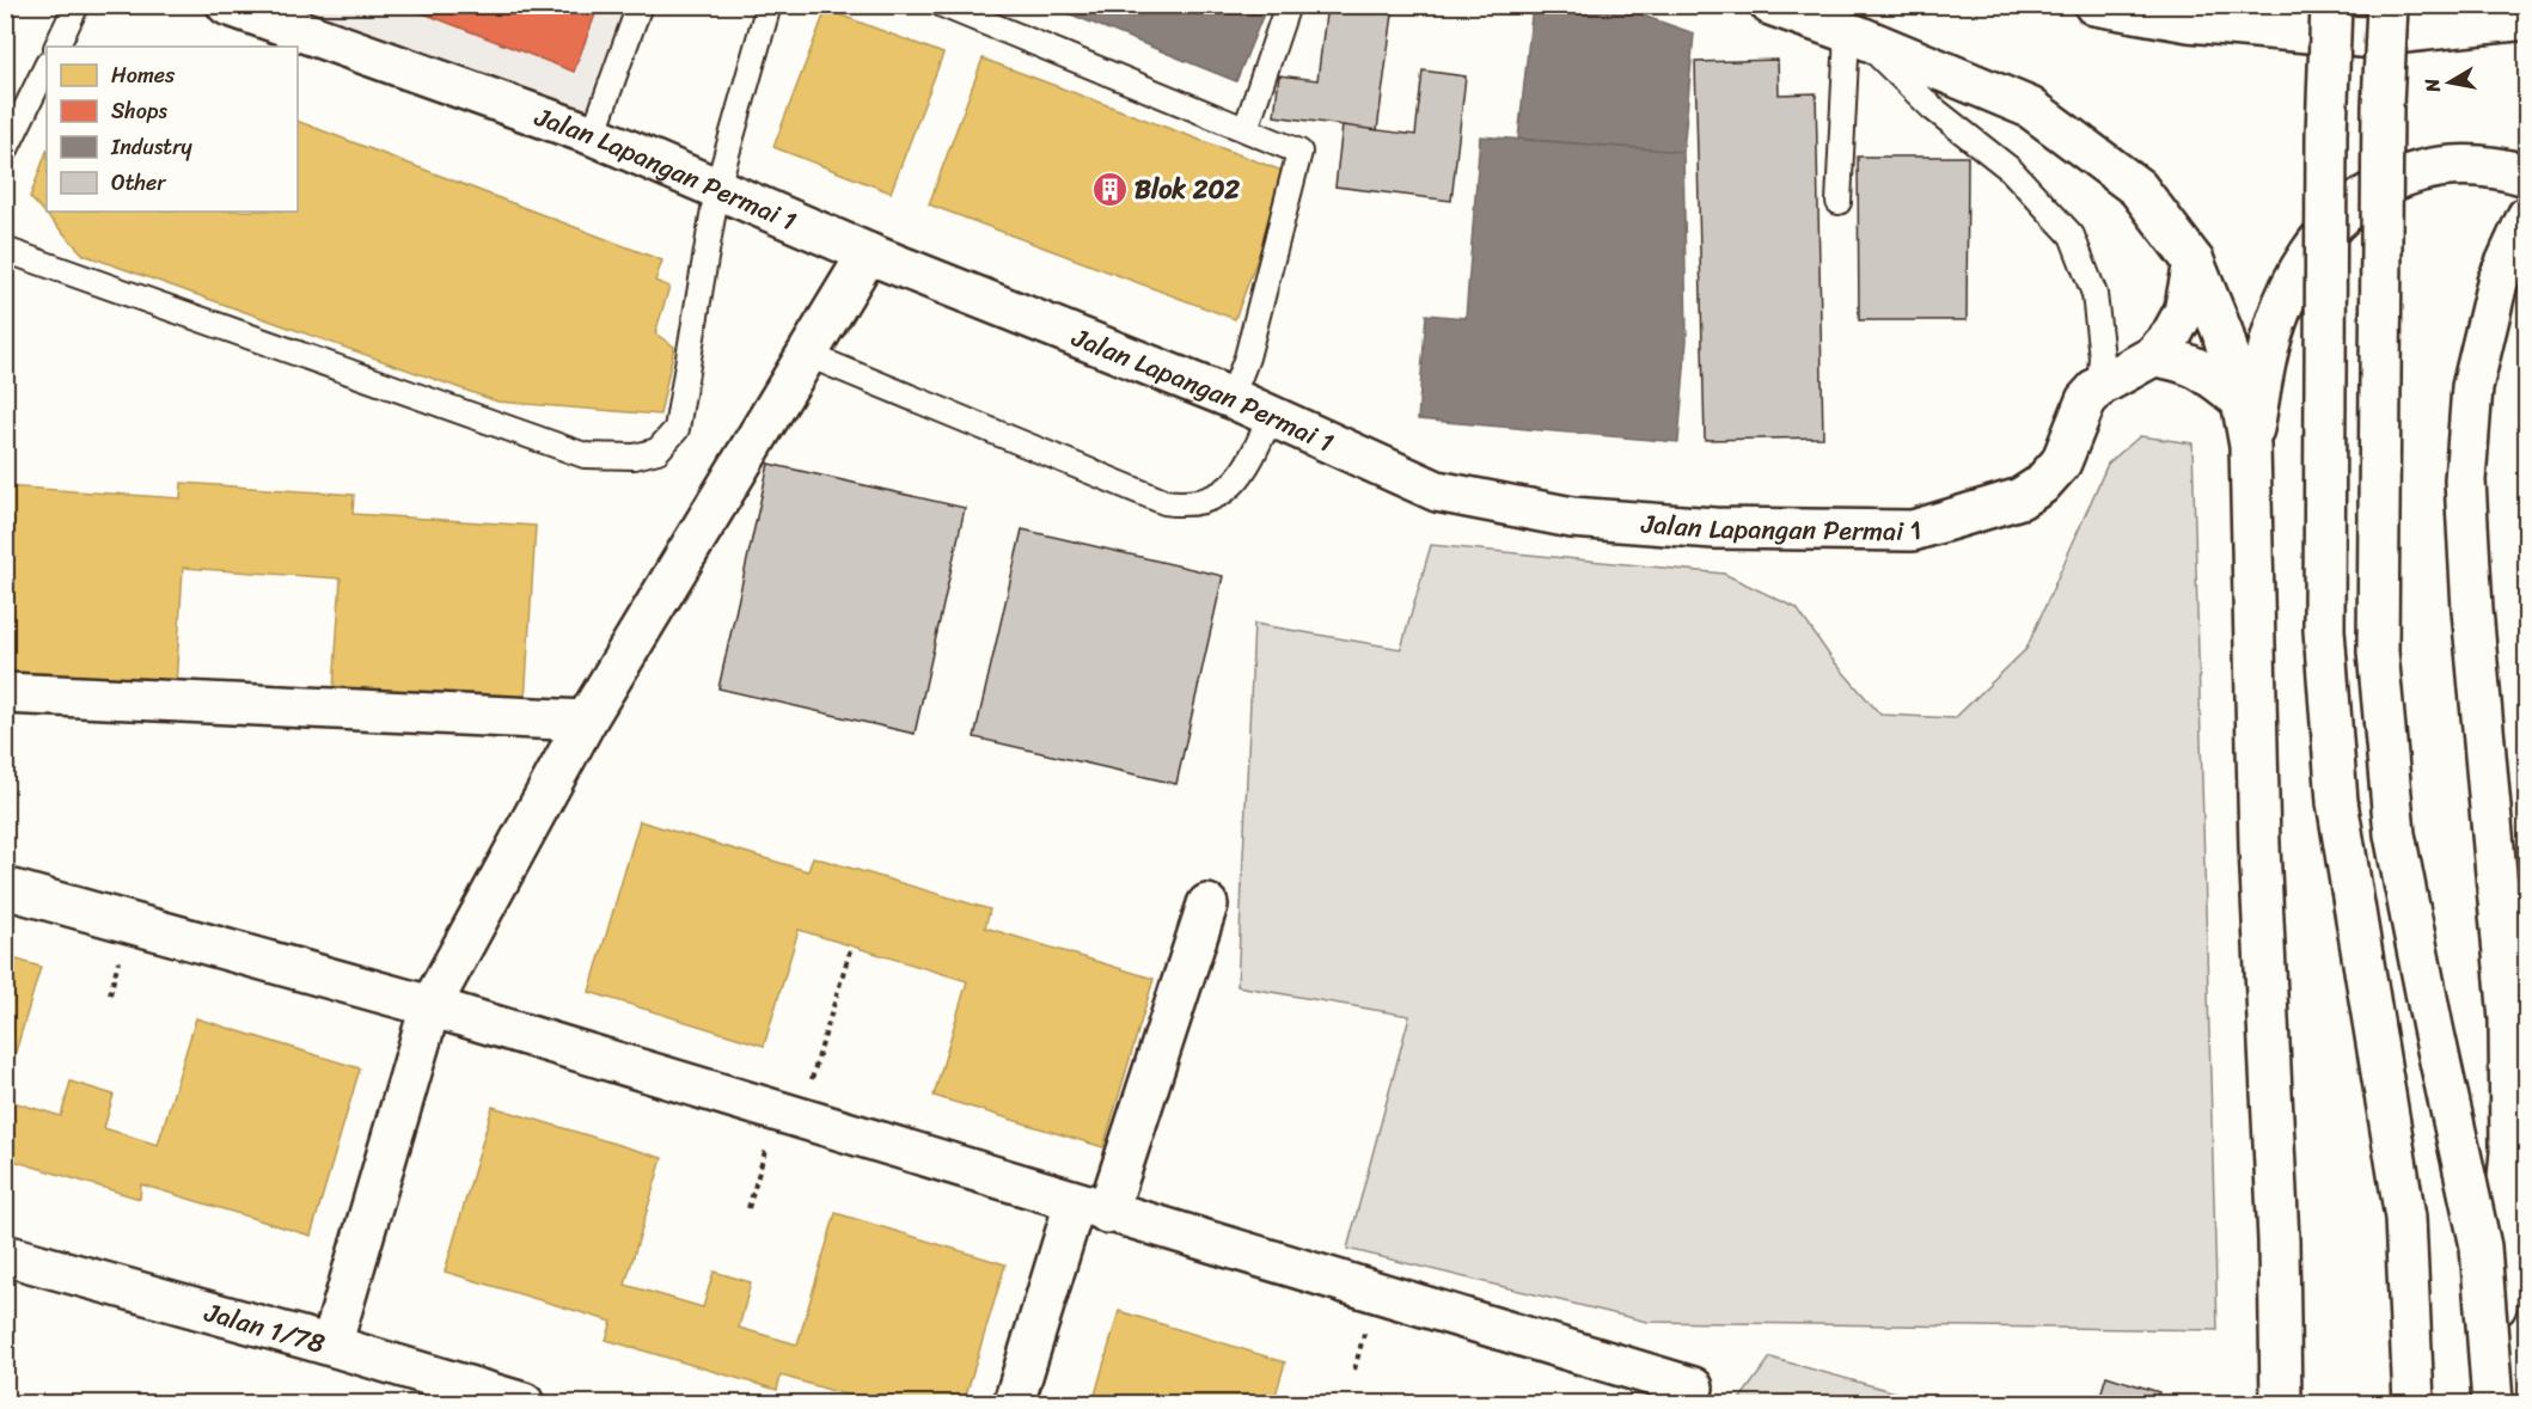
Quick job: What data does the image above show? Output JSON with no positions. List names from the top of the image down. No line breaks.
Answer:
{"streets":{"main road":["Jalan Lapangan Permai 1","Jalan 1/78"]},"places":{"building":["Blok 202"]},"legend":["Homes","Shops","Industry","Other"],"north":"left"}
